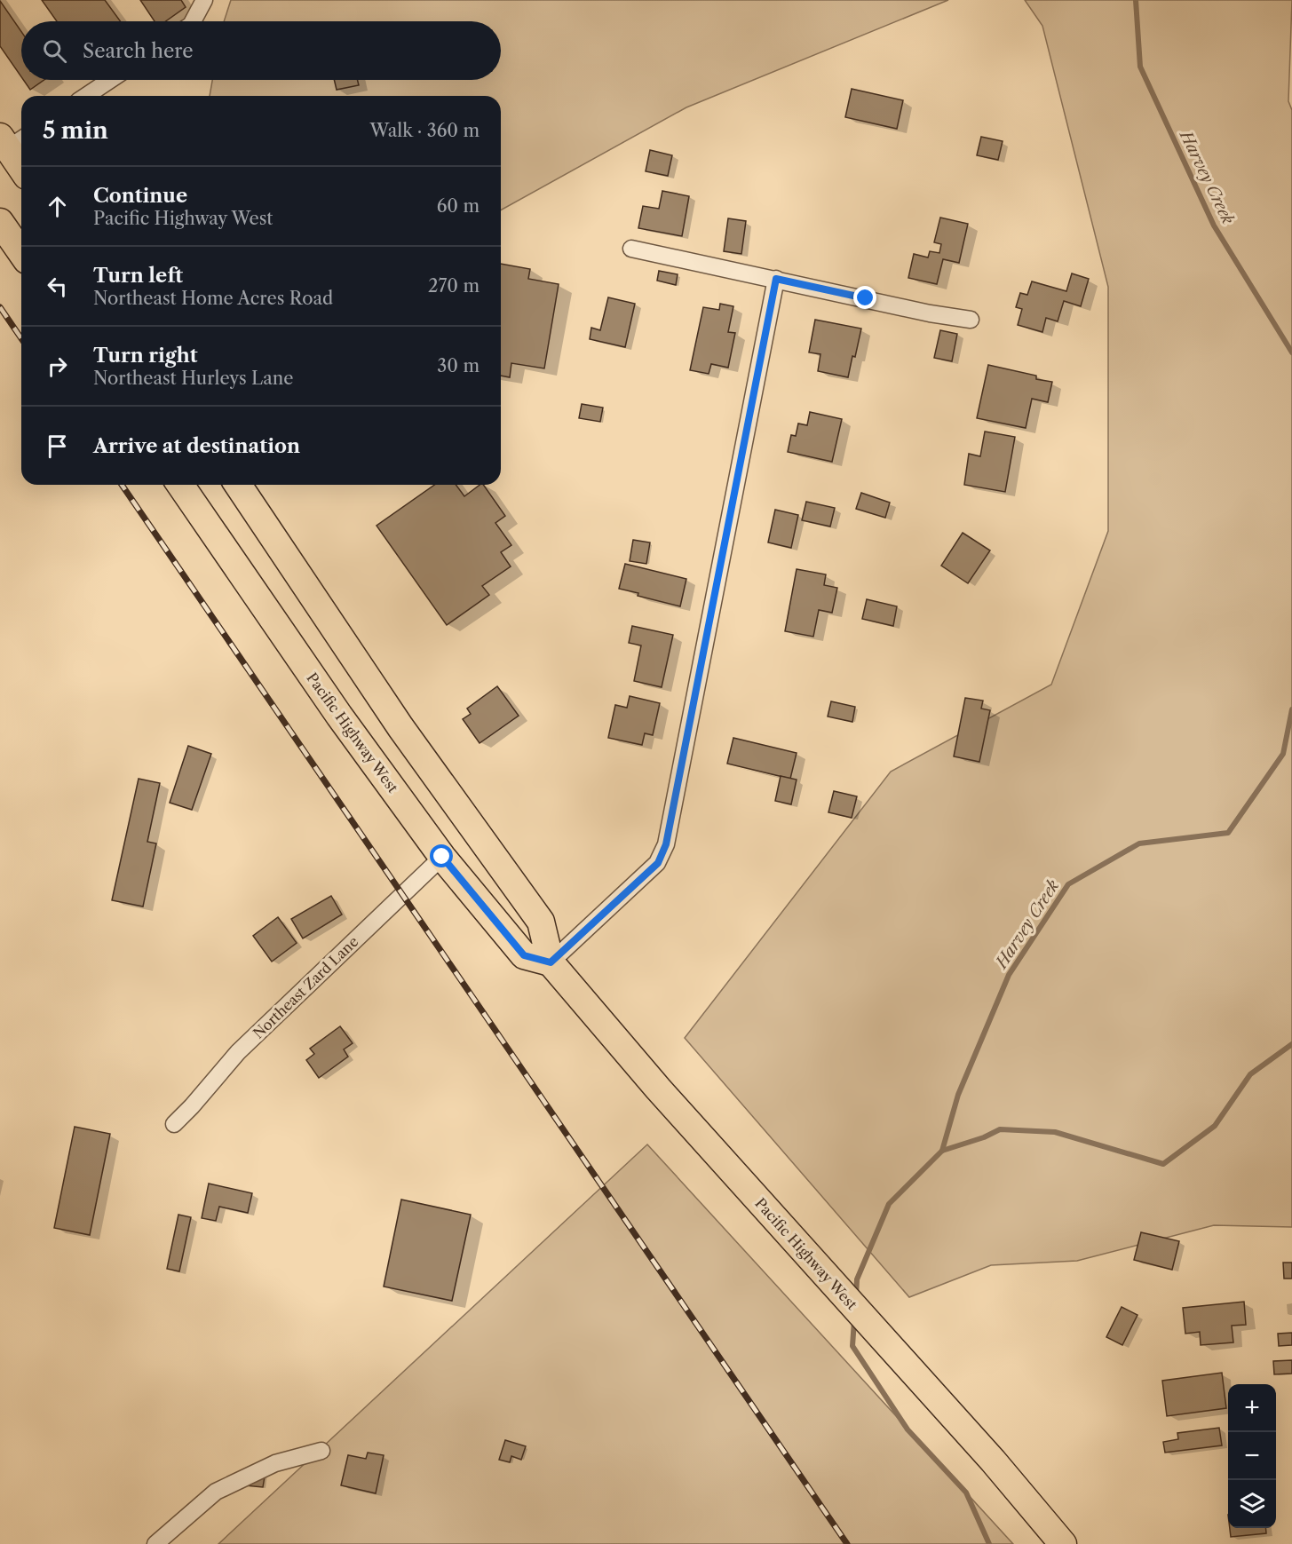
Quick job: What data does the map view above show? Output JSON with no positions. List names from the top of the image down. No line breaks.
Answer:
{"streets":{"main road":["Pacific Highway West"],"street":["Northeast Zard Lane"]},"crossings":[["Pacific Highway West","Northeast Zard Lane"]],"water":["Harvey Creek"],"page":{"search":"Search here","heading":["5 min","Walk · 360 m"],"list":[["Continue","Pacific Highway West","60 m"],["Turn left","Northeast Home Acres Road","270 m"],["Turn right","Northeast Hurleys Lane","30 m"],"Arrive at destination"],"map_buttons":["+","−"]}}
